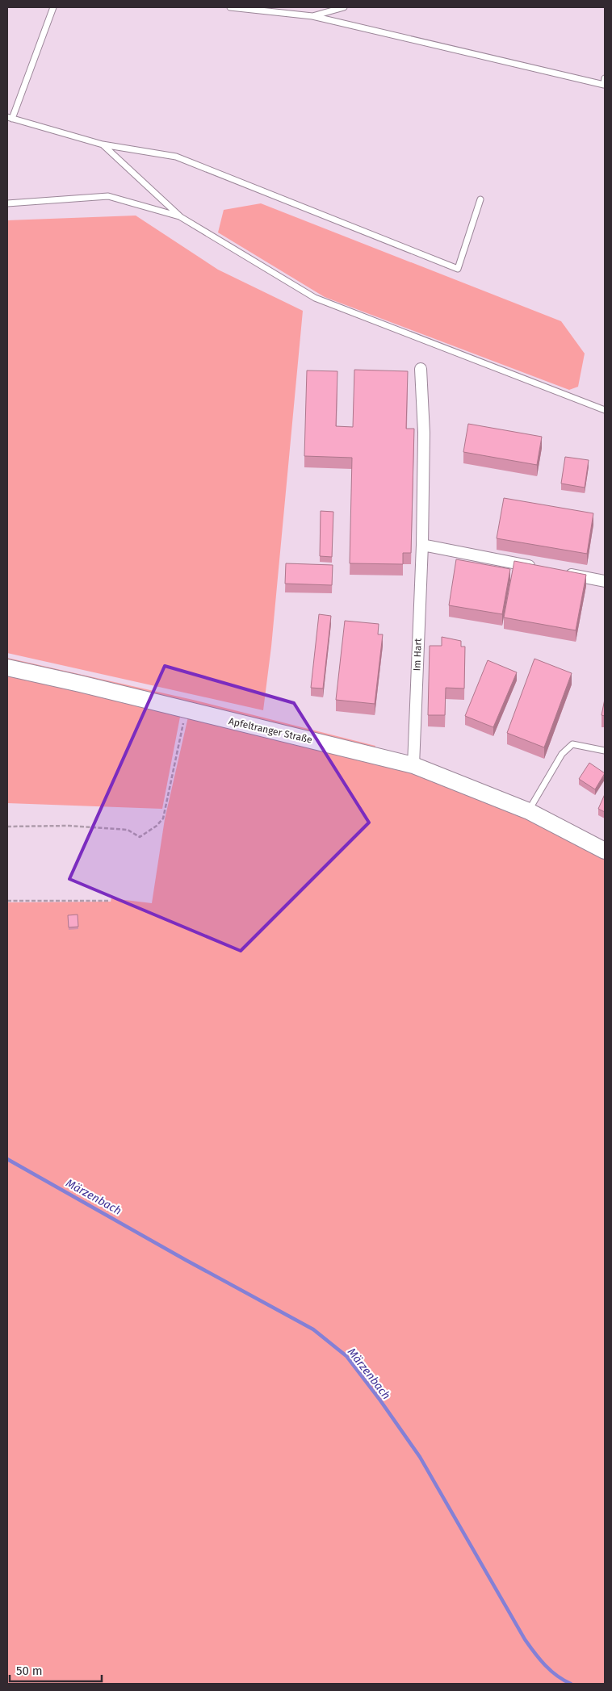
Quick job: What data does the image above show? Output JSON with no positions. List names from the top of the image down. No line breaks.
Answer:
{"streets":{"street":["Im Hart","Apfeltranger Straße"]},"crossings":[["Im Hart","Apfeltranger Straße"]],"water":["Märzenbach"],"scale_bar":"50 m"}
